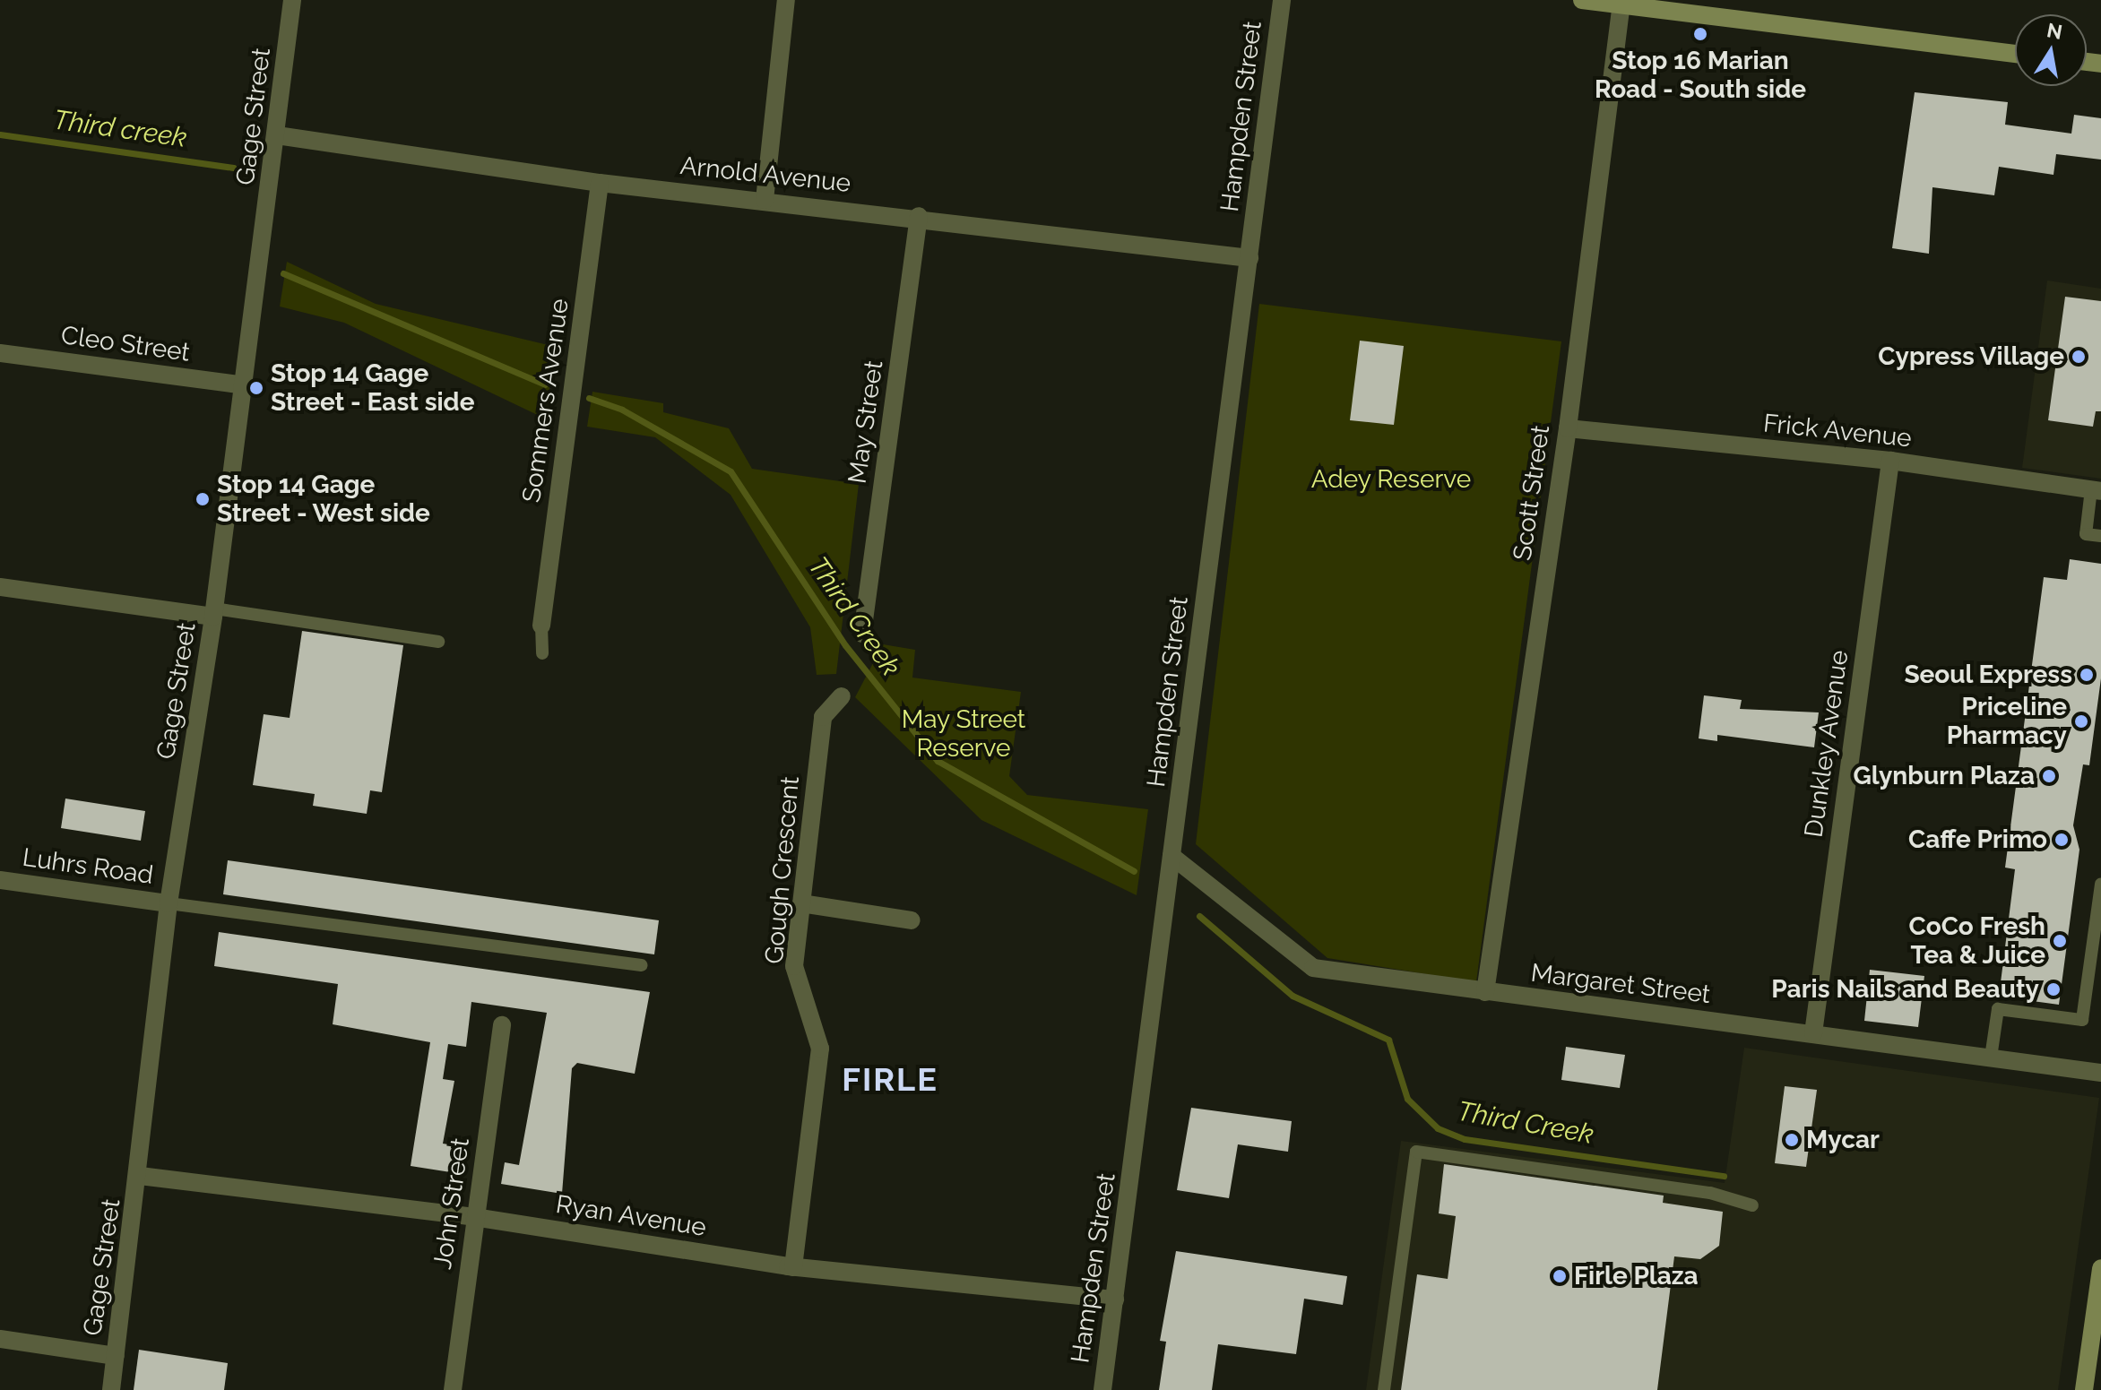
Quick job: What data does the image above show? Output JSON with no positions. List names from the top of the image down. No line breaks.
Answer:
{"streets":{"street":["Gage Street","Hampden Street","Arnold Avenue","Cleo Street","Sommers Avenue","May Street","Frick Avenue","Scott Street","Dunkley Avenue","Luhrs Road","Gough Crescent","Margaret Street","John Street","Ryan Avenue"]},"crossings":[["Gage Street","Arnold Avenue"],["Gage Street","Cleo Street"],["Gage Street","Luhrs Road"],["Gage Street","Ryan Avenue"],["Hampden Street","Arnold Avenue"],["Hampden Street","Margaret Street"],["Hampden Street","Ryan Avenue"],["Arnold Avenue","Sommers Avenue"],["Arnold Avenue","May Street"],["Frick Avenue","Scott Street"],["Frick Avenue","Dunkley Avenue"],["Scott Street","Margaret Street"],["Dunkley Avenue","Margaret Street"],["Gough Crescent","Ryan Avenue"],["John Street","Ryan Avenue"]],"districts":["FIRLE"],"water":["Third creek","Third Creek"],"parks":["Adey Reserve","May Street Reserve"],"places":["Stop 16 Marian Road - South side","Cypress Village","Stop 14 Gage Street - East side","Stop 14 Gage Street - West side","Seoul Express","Priceline Pharmacy","Glynburn Plaza","Caffe Primo","CoCo Fresh Tea & Juice","Paris Nails and Beauty","Mycar","Firle Plaza"],"north":"top"}
